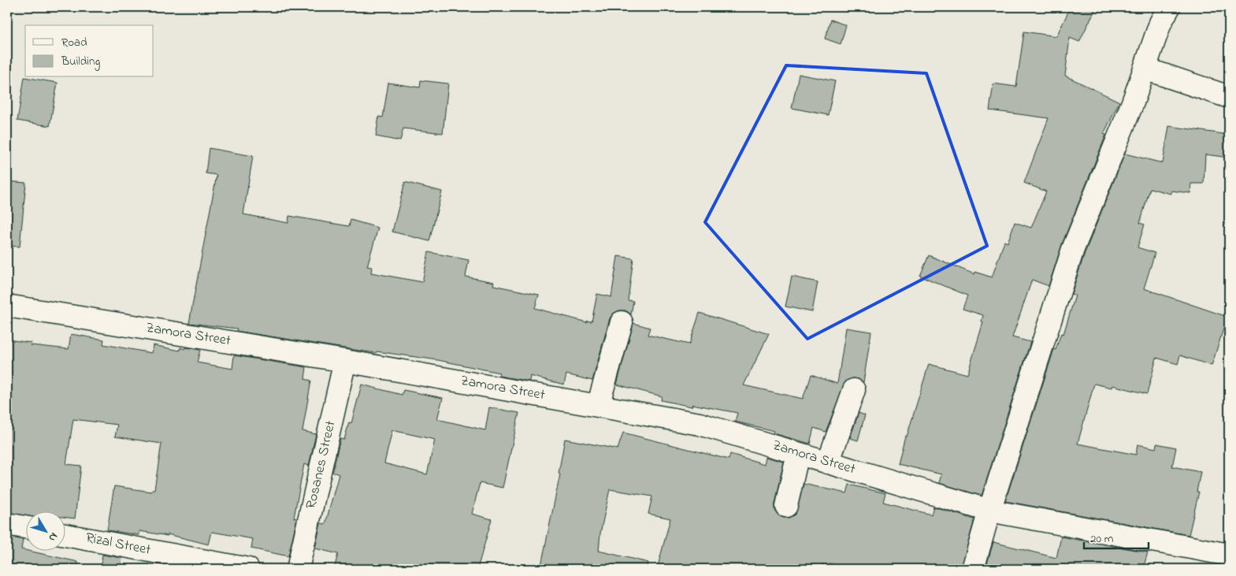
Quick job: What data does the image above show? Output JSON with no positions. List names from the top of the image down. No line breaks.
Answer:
{"streets":{"street":["Zamora Street","Rosanes Street","Rizal Street"]},"crossings":[["Zamora Street","Rosanes Street"]],"legend":["Road","Building"],"scale_bar":"20 m","north":"bottom right"}
